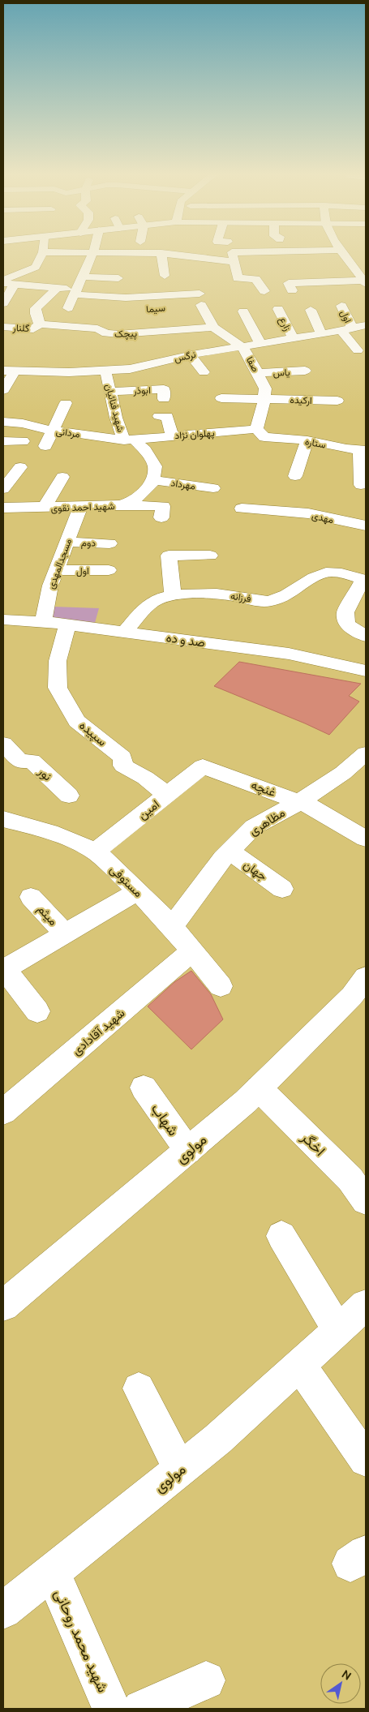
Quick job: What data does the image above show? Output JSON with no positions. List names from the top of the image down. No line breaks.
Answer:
{"streets":{"street":["سیما","اول","زارع","گلنار","پیچک","نرگس","صفا","یاس","ابوذر","ارکیده","شهید فنائیان","مردانی","پهلوان نژاد","ستاره","مهرداد","شهید احمد نقوی","مهدی","دوم","مسجدالمهدی","فرزانه","صد و ده","سپیده","نور","غنچه","امین","مظاهری","جهان","مستوفی","میثم","شهید آقادادی","شهاب","اخگر","مولوی","شهید محمد روحانی"]},"crossings":[["سیما","گلنار"],["سیما","پیچک"],["سیما","صفا"],["اول","نرگس"],["اول","مسجدالمهدی"],["زارع","نرگس"],["گلنار","پیچک"],["پیچک","صفا"],["نرگس","صفا"],["نرگس","شهید فنائیان"],["صفا","یاس"],["صفا","ارکیده"],["صفا","پهلوان نژاد"],["صفا","ستاره"],["ابوذر","شهید فنائیان"],["شهید فنائیان","مردانی"],["شهید فنائیان","پهلوان نژاد"],["مردانی","پهلوان نژاد"],["پهلوان نژاد","ستاره"],["مهرداد","شهید احمد نقوی"],["شهید احمد نقوی","مسجدالمهدی"],["دوم","مسجدالمهدی"],["مسجدالمهدی","صد و ده"],["فرزانه","صد و ده"],["صد و ده","سپیده"],["سپیده","امین"],["غنچه","امین"],["غنچه","مظاهری"],["امین","مستوفی"],["مظاهری","جهان"],["مظاهری","مستوفی"],["مستوفی","شهید آقادادی"],["شهاب","مولوی"],["اخگر","مولوی"],["مولوی","شهید محمد روحانی"]],"north":"top right"}
